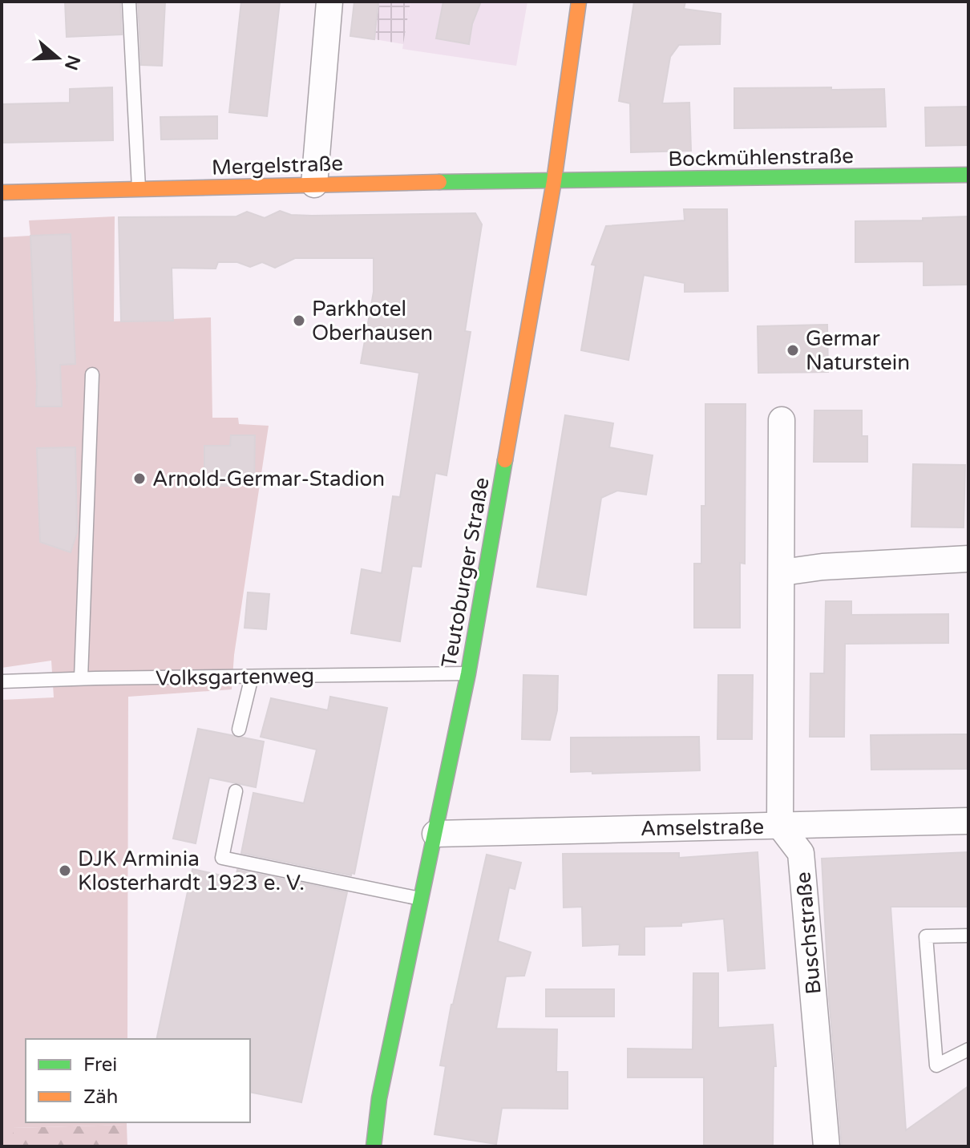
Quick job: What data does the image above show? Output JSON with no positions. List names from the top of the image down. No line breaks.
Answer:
{"streets":{"main road":["Bockmühlenstraße","Mergelstraße","Teutoburger Straße"],"street":["Amselstraße","Buschstraße"],"lane":["Volksgartenweg"]},"crossings":[["Bockmühlenstraße","Mergelstraße"],["Bockmühlenstraße","Teutoburger Straße"],["Mergelstraße","Teutoburger Straße"],["Teutoburger Straße","Volksgartenweg"],["Teutoburger Straße","Amselstraße"],["Amselstraße","Buschstraße"]],"places":["Parkhotel Oberhausen","Germar Naturstein","Arnold-Germar-Stadion","DJK Arminia Klosterhardt 1923 e. V."],"legend":["Frei","Zäh"],"north":"right"}
